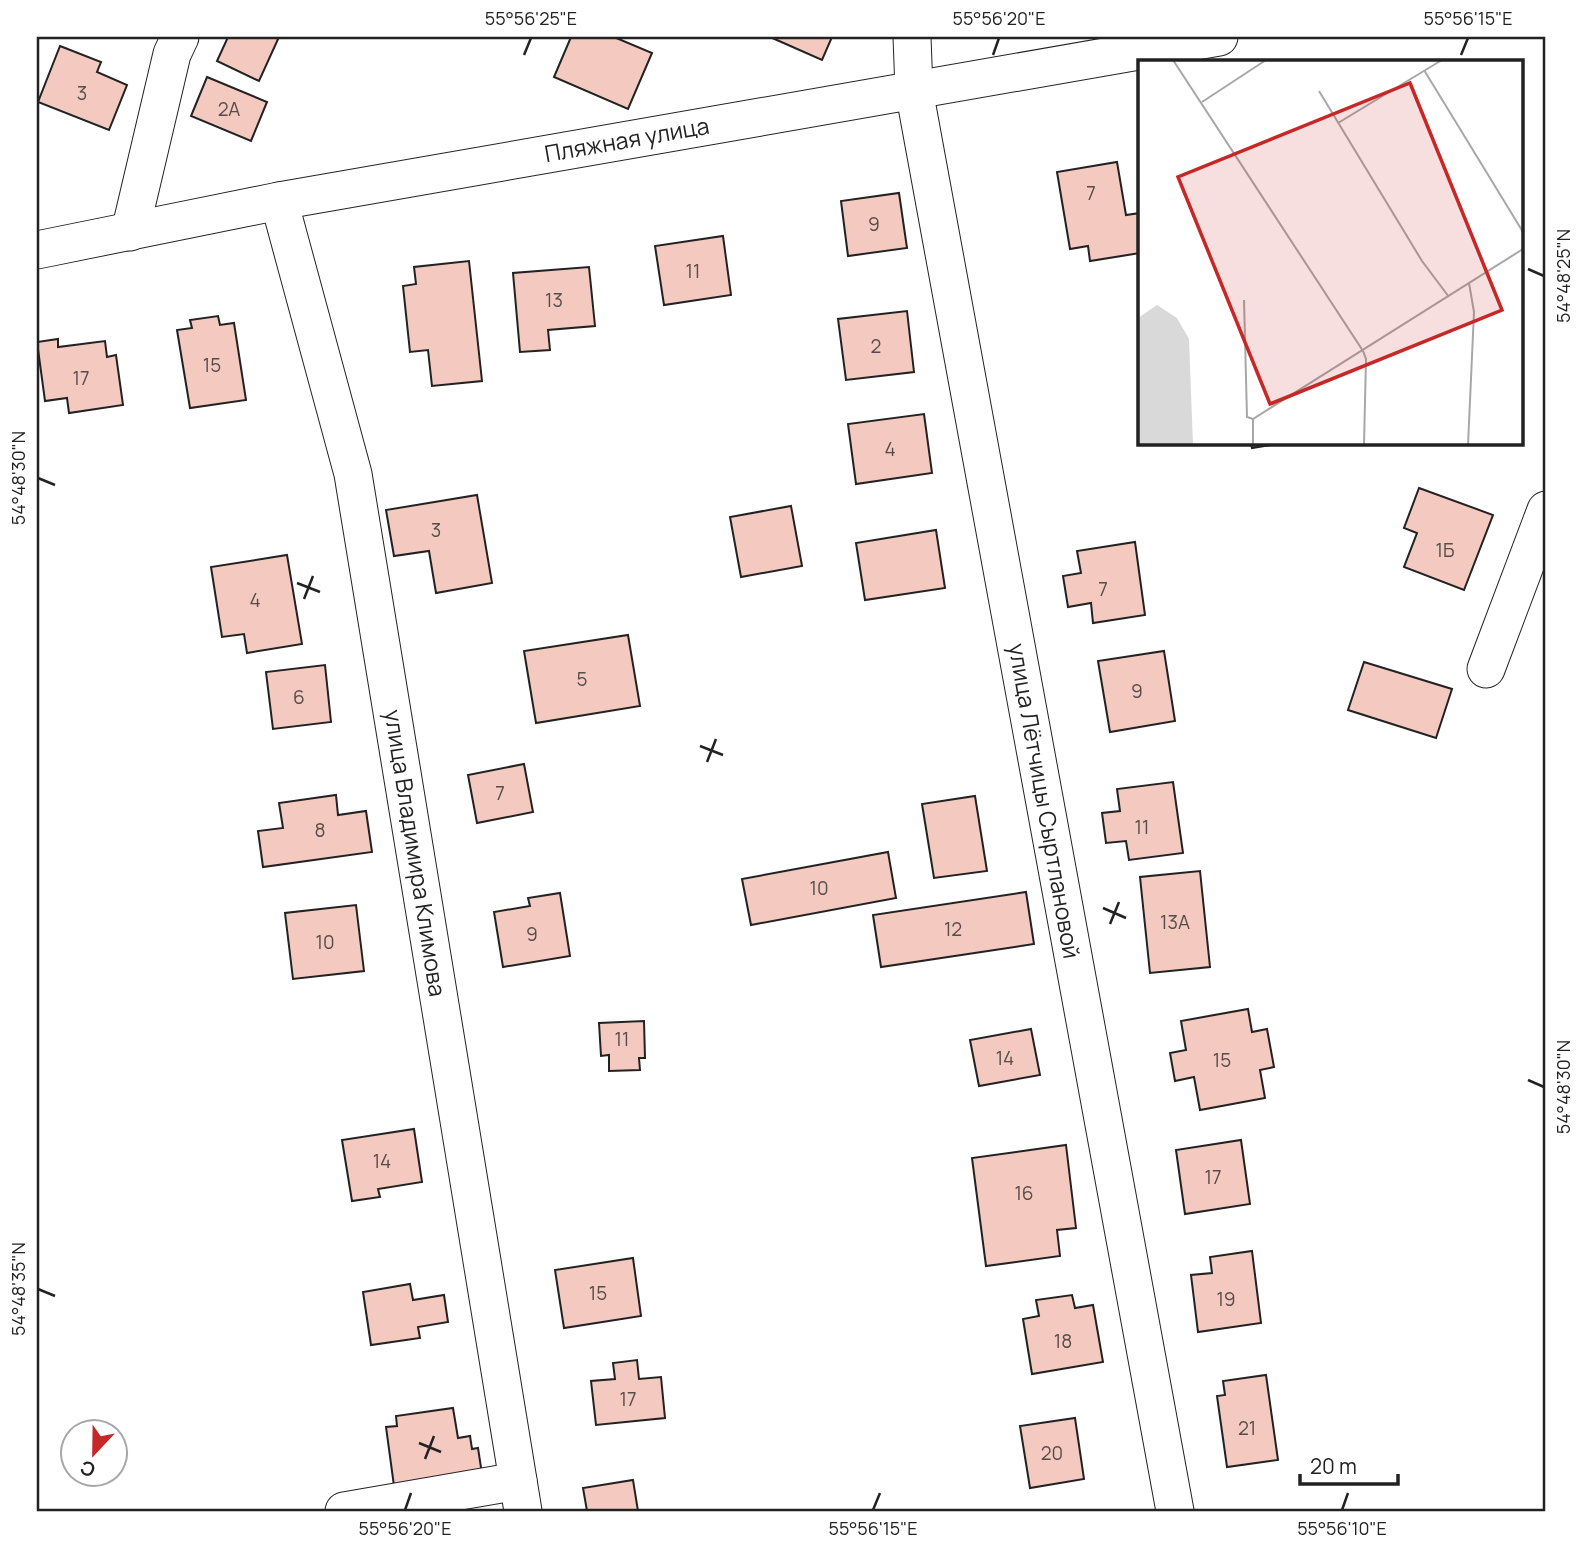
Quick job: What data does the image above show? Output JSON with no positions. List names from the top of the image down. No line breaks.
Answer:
{"streets":{"street":["Пляжная улица","улица Лётчицы Сыртлановой","улица Владимира Климова"]},"crossings":[["Пляжная улица","улица Лётчицы Сыртлановой"],["Пляжная улица","улица Владимира Климова"]],"house_numbers":["3","2А","7","9","11","13","2","15","17","4","3","1Б","7","4","5","9","6","7","11","8","10","13А","12","9","10","11","14","15","14","17","16","15","19","18","17","21","20"],"scale_bar":"20 m","north":"bottom","coordinates":["55°56'25\"E","55°56'20\"E","55°56'15\"E","54°48'25\"N","54°48'30\"N","54°48'35\"N","55°56'10\"E"]}
